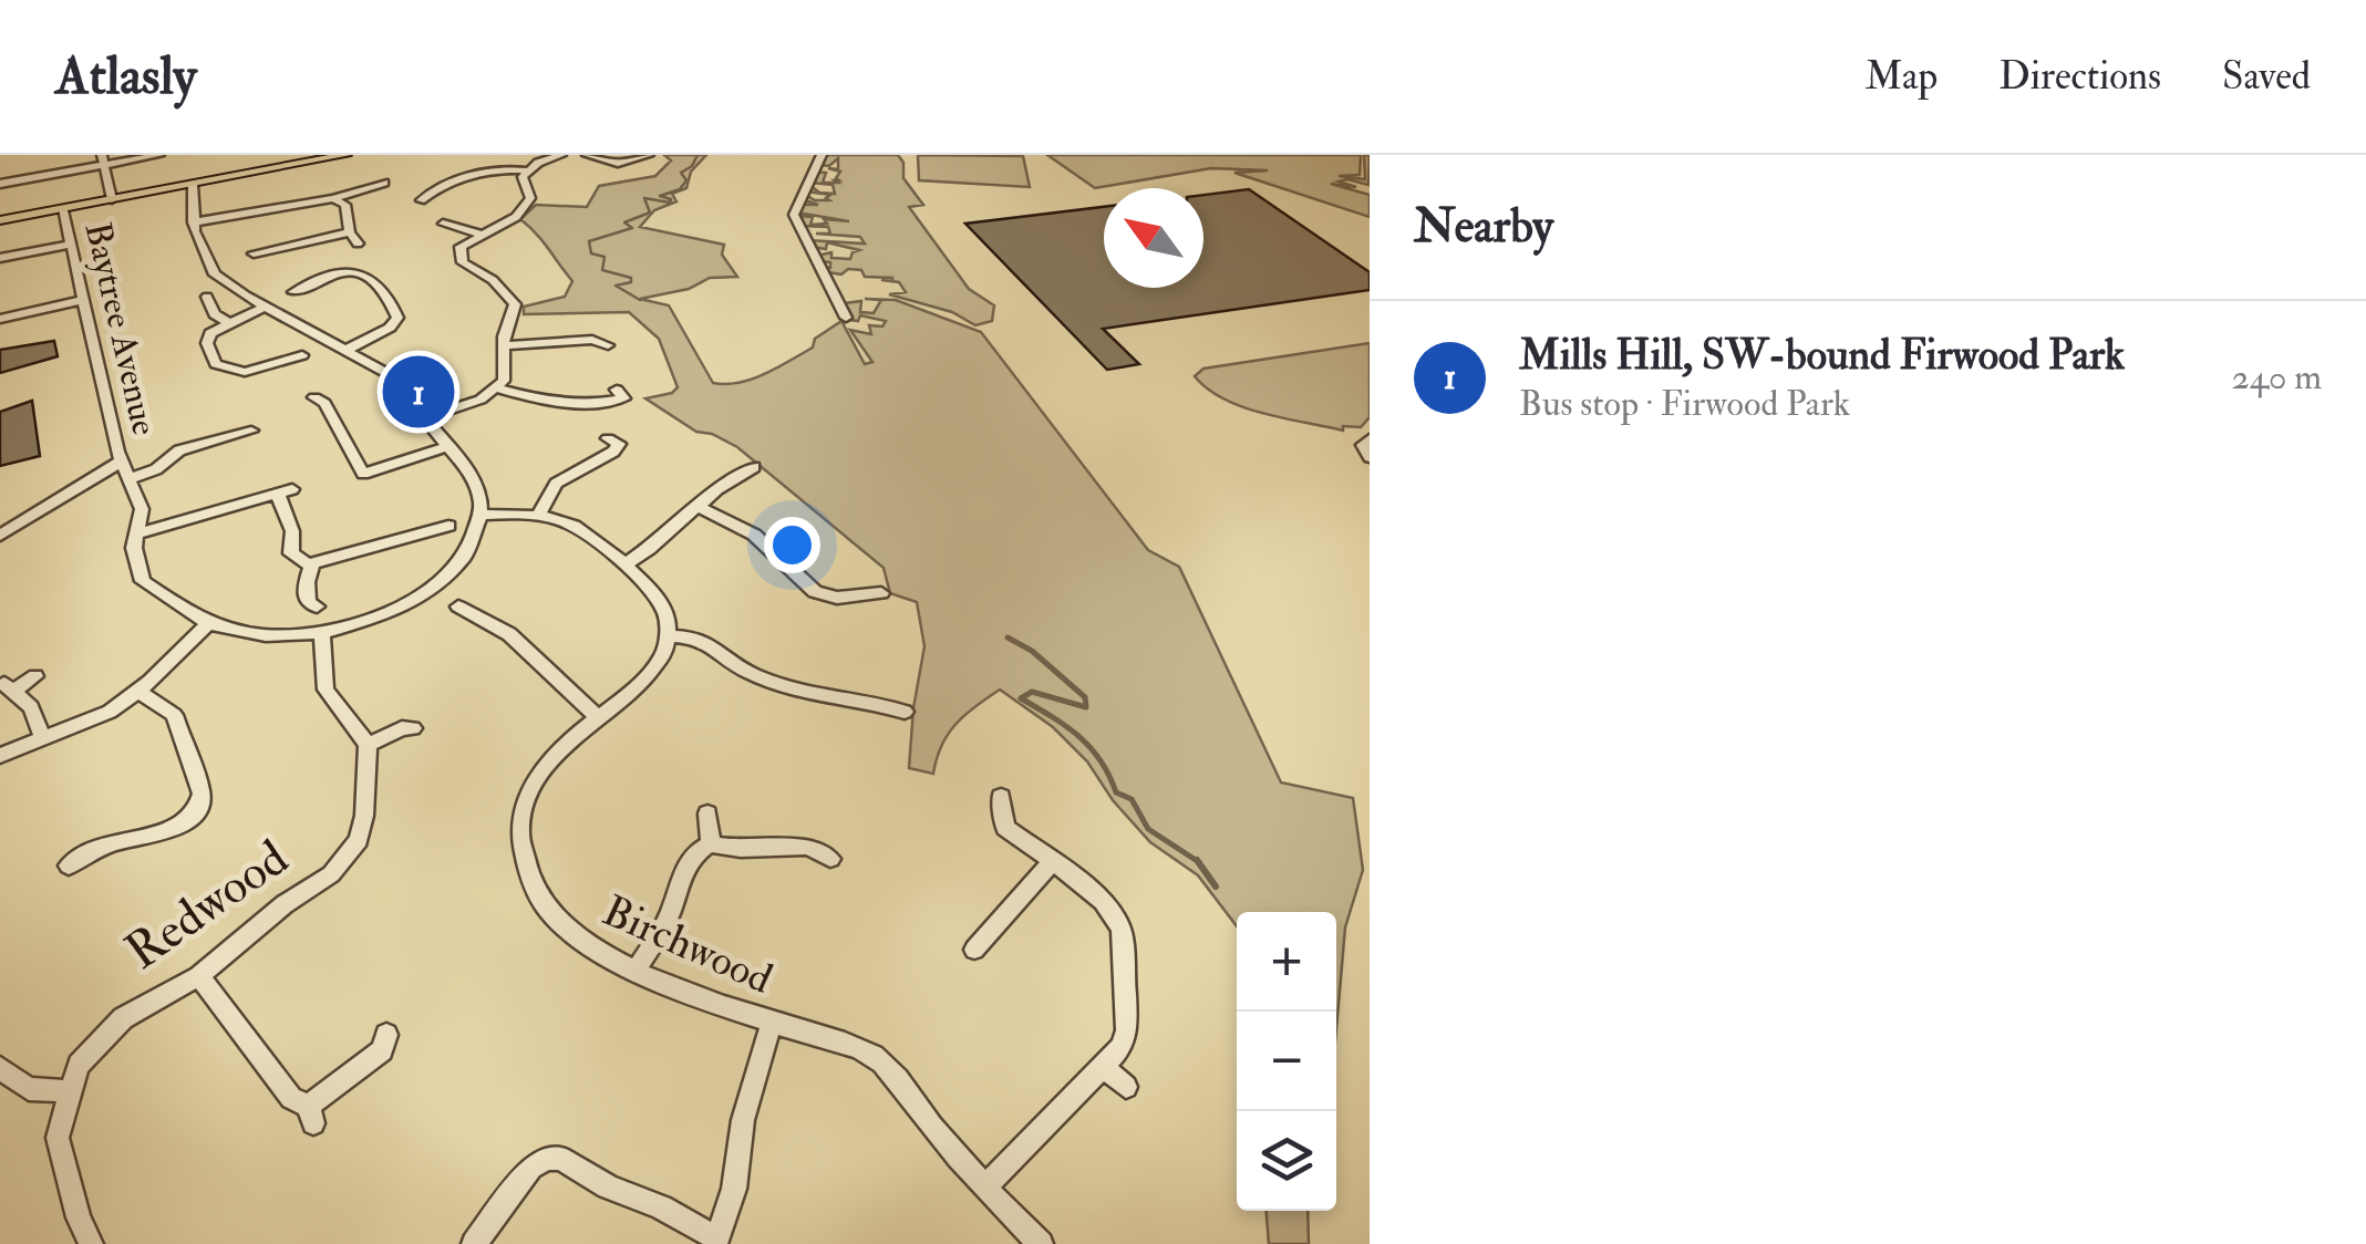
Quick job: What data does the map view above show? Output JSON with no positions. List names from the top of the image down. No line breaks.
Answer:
{"streets":{"street":["Baytree Avenue","Redwood","Birchwood"]},"north":"top left","page":{"header":"Atlasly","nav":["Map","Directions","Saved"],"heading":"Nearby","list":[{"mark":"1","name":"Mills Hill, SW-bound Firwood Park","note":"Bus stop · Firwood Park","value":"240 m"}],"pins":"1","map_buttons":["+","−"]}}
